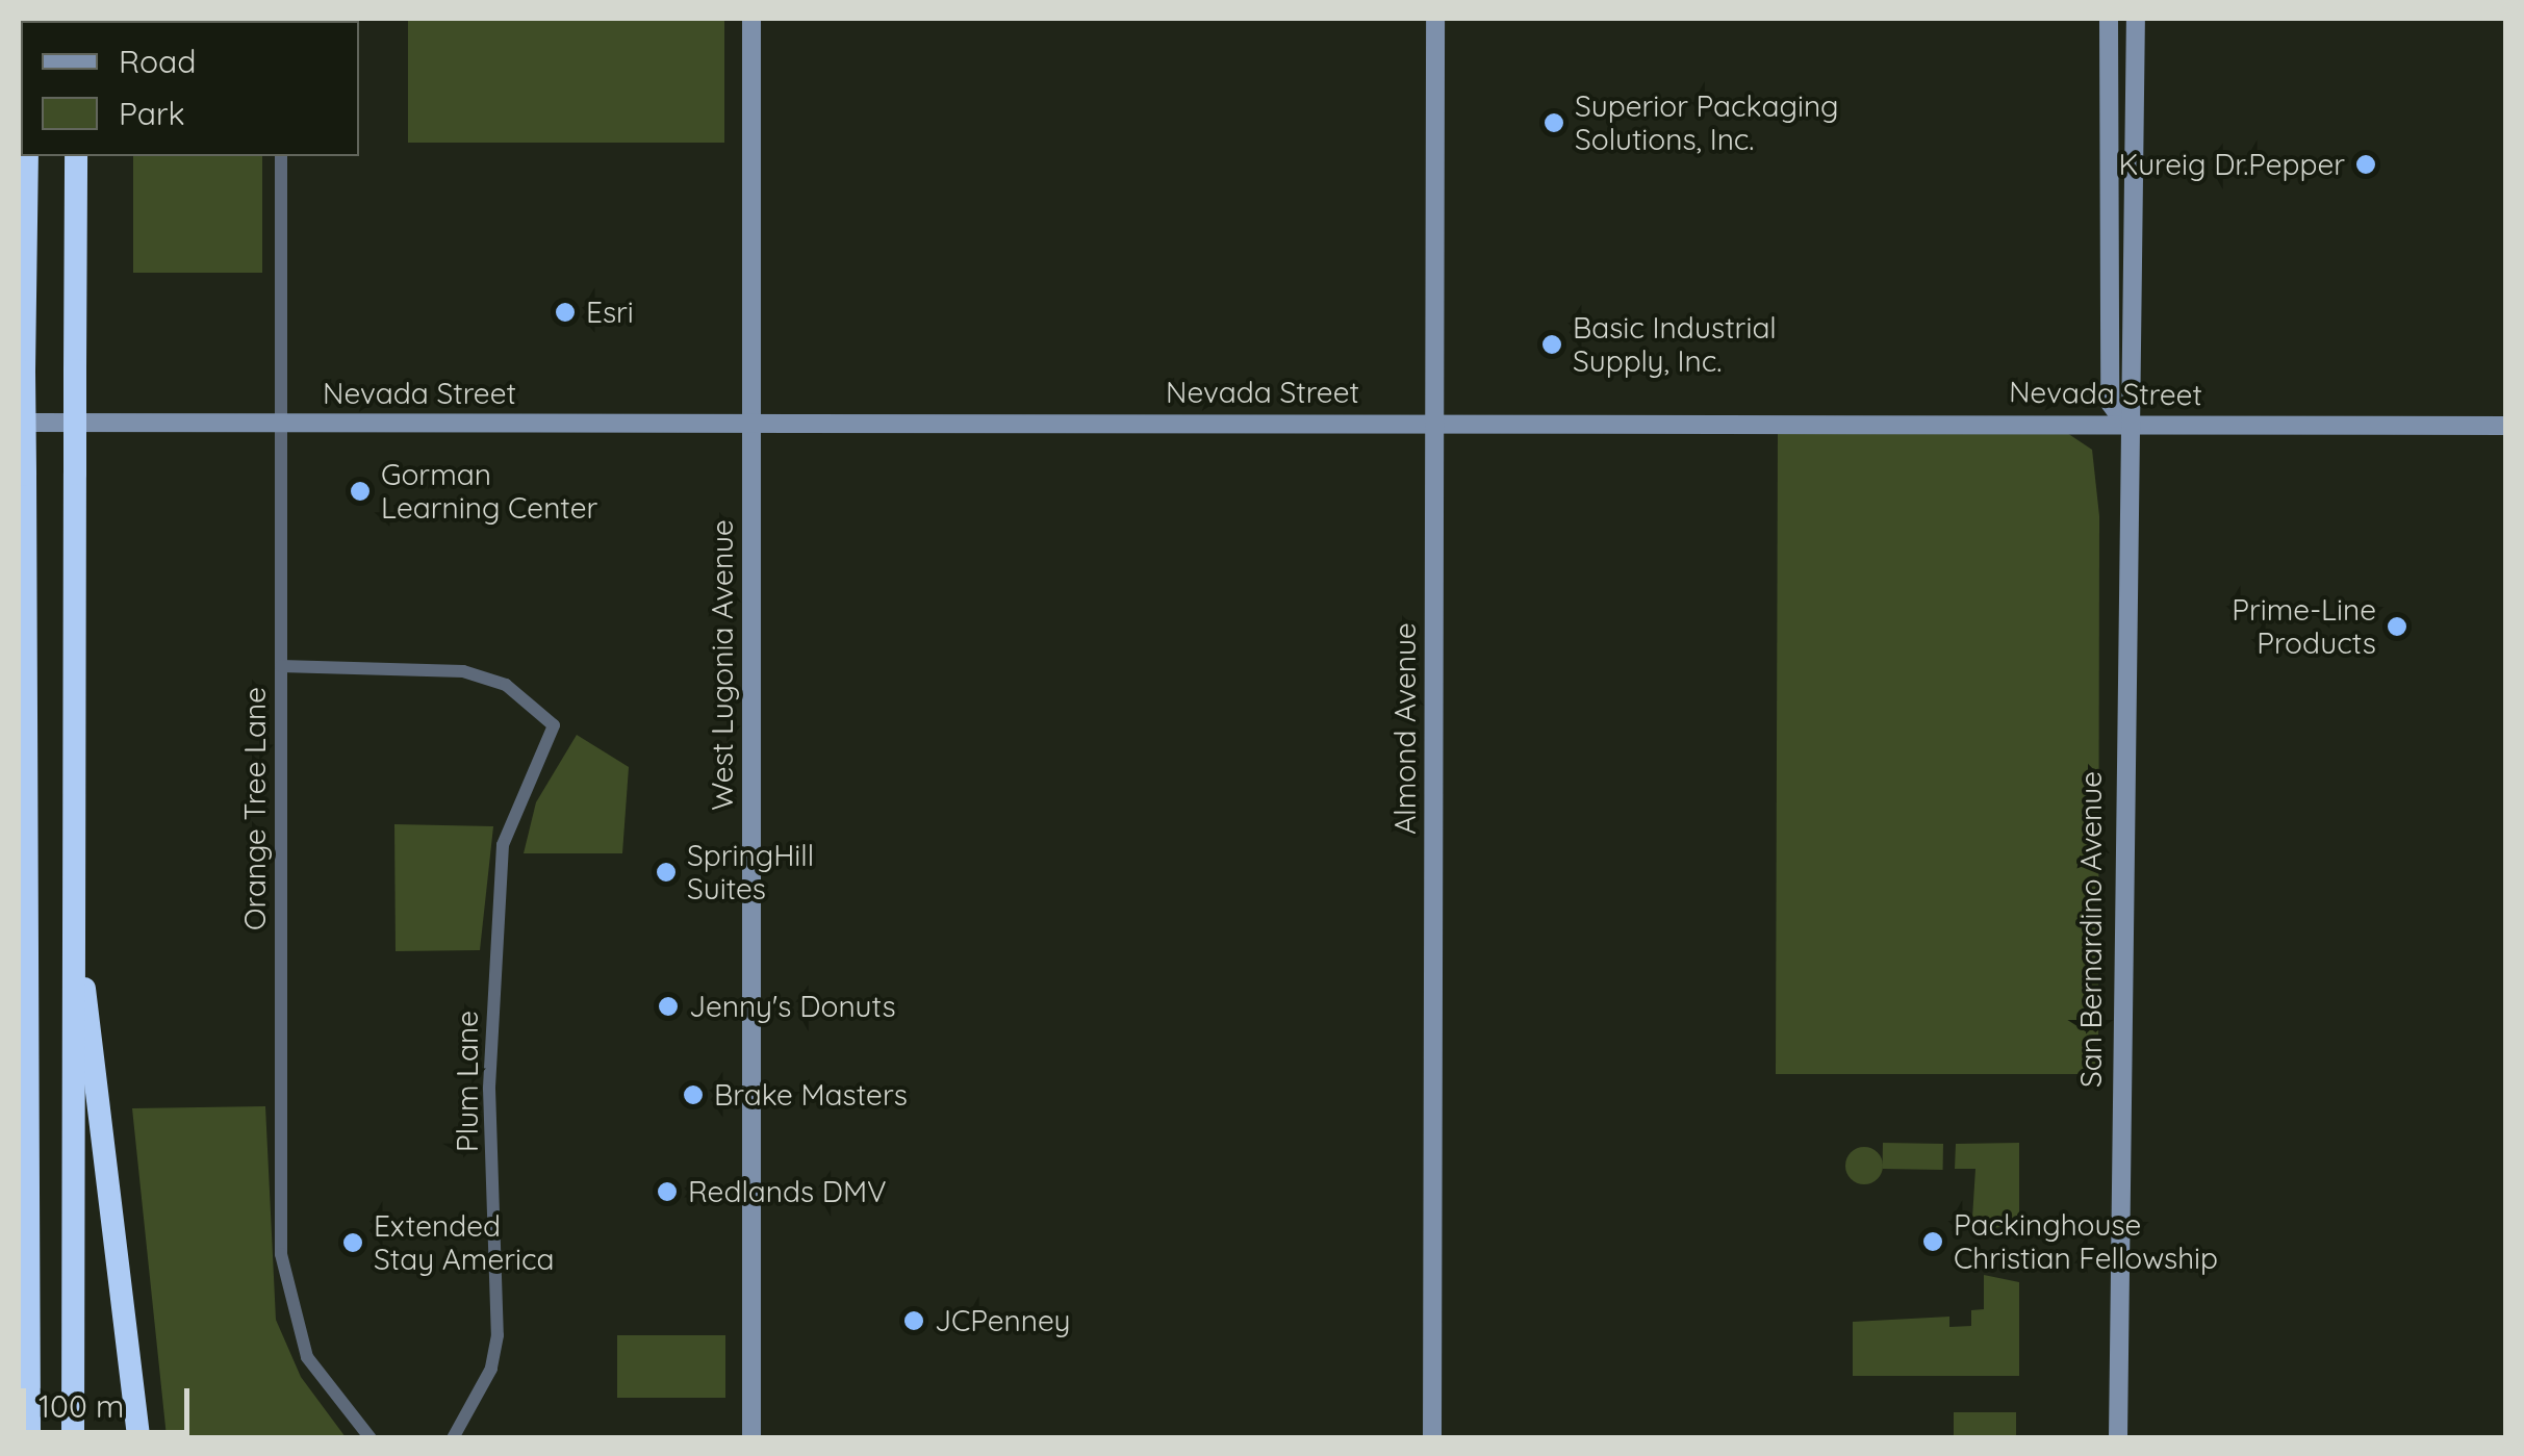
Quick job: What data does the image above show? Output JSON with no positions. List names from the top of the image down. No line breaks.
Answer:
{"streets":{"street":["Nevada Street","West Lugonia Avenue","Almond Avenue","Orange Tree Lane","San Bernardino Avenue","Plum Lane"]},"crossings":[["Nevada Street","West Lugonia Avenue"],["Nevada Street","Almond Avenue"],["Nevada Street","Orange Tree Lane"],["Nevada Street","San Bernardino Avenue"],["Orange Tree Lane","Plum Lane"]],"places":["Superior Packaging Solutions, Inc.","Kureig Dr.Pepper","Esri","Basic Industrial Supply, Inc.","Gorman Learning Center","Prime-Line Products","SpringHill Suites","Jenny's Donuts","Brake Masters","Redlands DMV","Packinghouse Christian Fellowship","Extended Stay America","JCPenney"],"legend":["Road","Park"],"scale_bar":"100 m"}
